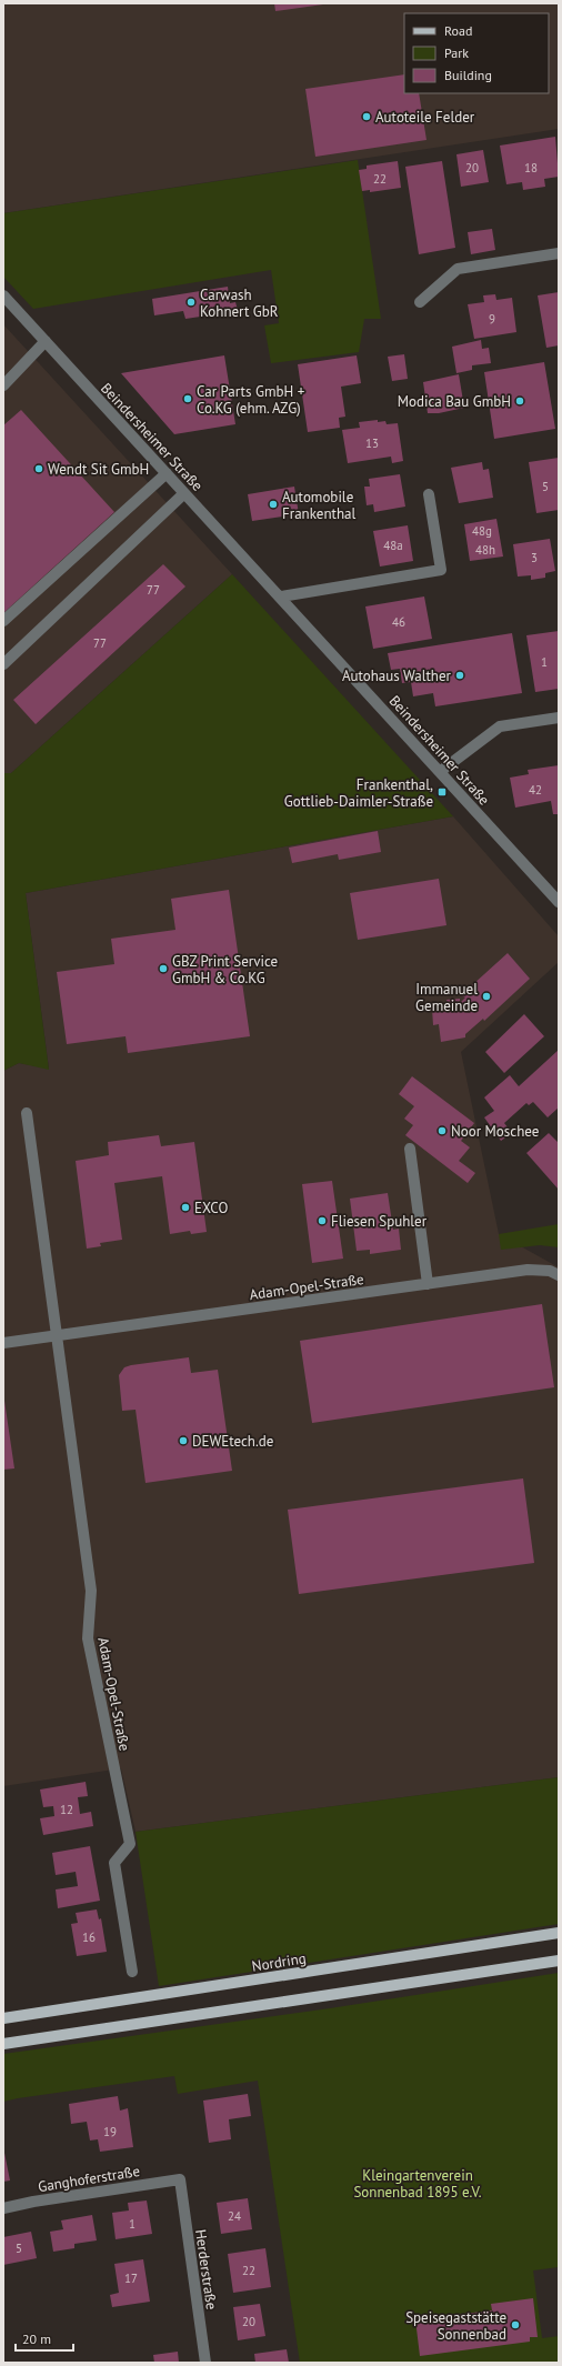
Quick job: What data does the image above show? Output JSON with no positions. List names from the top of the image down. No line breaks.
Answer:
{"streets":{"main road":["Nordring"],"street":["Beindersheimer Straße","Adam-Opel-Straße","Ganghoferstraße","Herderstraße"]},"crossings":[["Ganghoferstraße","Herderstraße"]],"parks":["Kleingartenverein Sonnenbad 1895 e.V."],"places":{"other":["Autoteile Felder","Carwash Kohnert GbR","Car Parts GmbH + Co.KG (ehm. AZG)","Modica Bau GmbH","Wendt Sit GmbH","Automobile Frankenthal","Autohaus Walther","GBZ Print Service GmbH & Co.KG","Immanuel Gemeinde","Noor Moschee","EXCO","Fliesen Spuhler","DEWEtech.de","Speisegaststätte Sonnenbad"],"transit":["Frankenthal, Gottlieb-Daimler-Straße"]},"house_numbers":["20","18","22","9","13","5","48g","48a","48h","3","77","46","77","1","42","12","16","19","24","1","5","22","17","20"],"legend":["Road","Park","Building"],"scale_bar":"20 m"}
